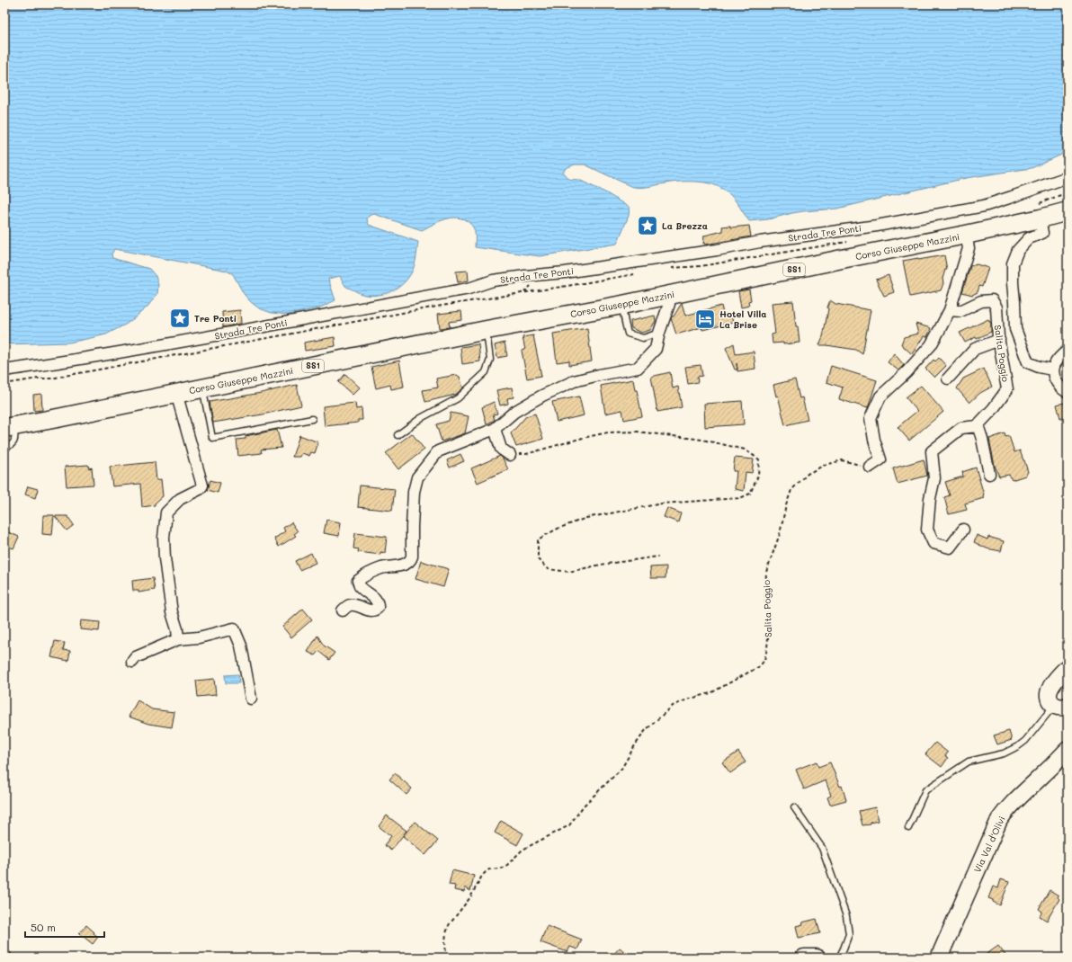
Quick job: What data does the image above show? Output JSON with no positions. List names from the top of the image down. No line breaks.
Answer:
{"streets":{"main road":["Corso Giuseppe Mazzini","SS1"],"street":["Strada Tre Ponti","Salita Poggio","Via Val d'Olivi"]},"places":{"place":["La Brezza","Tre Ponti"],"hotel":["Hotel Villa La Brise"]},"scale_bar":"50 m"}
